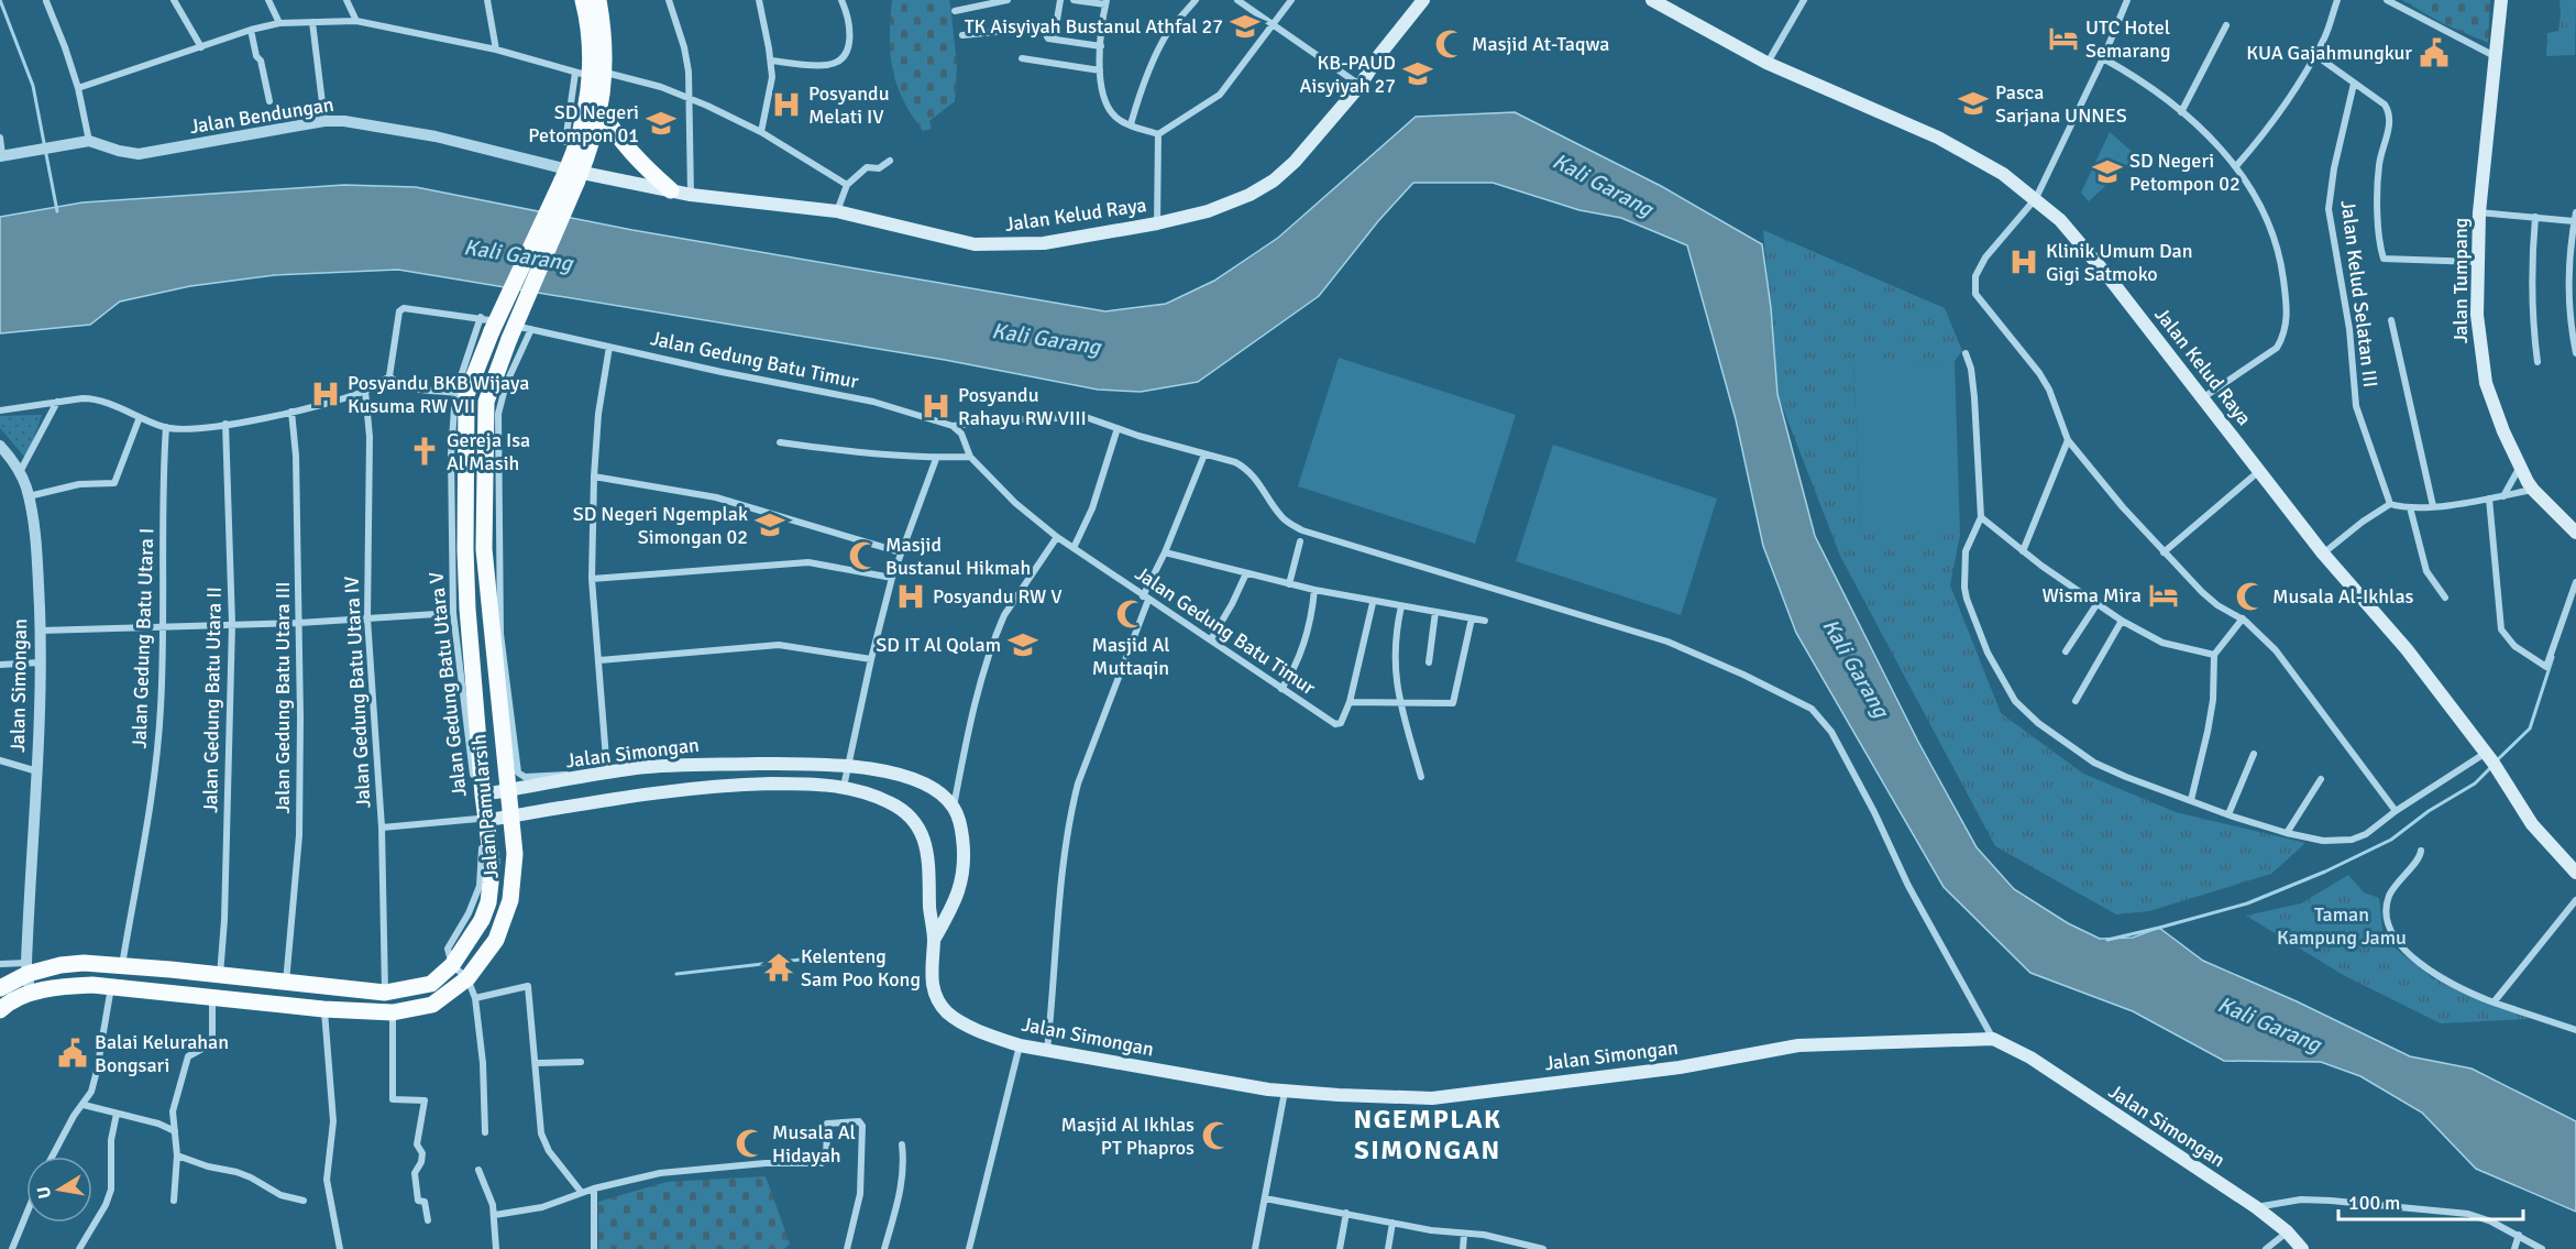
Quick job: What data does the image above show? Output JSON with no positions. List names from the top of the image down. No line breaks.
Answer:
{"streets":{"highway":["Jalan Pamularsih"],"main road":["Jalan Kelud Raya","Jalan Tumpang","Jalan Simongan"],"street":["Jalan Bendungan","Jalan Kelud Selatan III","Jalan Gedung Batu Timur","Jalan Gedung Batu Utara I","Jalan Gedung Batu Utara V","Jalan Gedung Batu Utara IV","Jalan Gedung Batu Utara III","Jalan Gedung Batu Utara II"]},"crossings":[["Jalan Bendungan","Jalan Kelud Raya"],["Jalan Bendungan","Jalan Pamularsih"],["Jalan Kelud Raya","Jalan Pamularsih"],["Jalan Gedung Batu Timur","Jalan Gedung Batu Utara V"],["Jalan Gedung Batu Utara I","Jalan Pamularsih"],["Jalan Gedung Batu Utara V","Jalan Simongan"],["Jalan Gedung Batu Utara V","Jalan Pamularsih"],["Jalan Simongan","Jalan Pamularsih"],["Jalan Gedung Batu Utara IV","Jalan Pamularsih"],["Jalan Gedung Batu Utara III","Jalan Pamularsih"],["Jalan Gedung Batu Utara II","Jalan Pamularsih"]],"districts":["NGEMPLAK SIMONGAN"],"water":["Kali Garang"],"parks":["Taman Kampung Jamu"],"places":{"school or university":["TK Aisyiyah Bustanul Athfal 27","KB-PAUD Aisyiyah 27","Pasca Sarjana UNNES","SD Negeri Petompon 01","SD Negeri Petompon 02","SD Negeri Ngemplak Simongan 02","SD IT Al Qolam"],"hotel":["UTC Hotel Semarang","Wisma Mira"],"mosque":["Masjid At-Taqwa","Masjid Bustanul Hikmah","Musala Al-Ikhlas","Masjid Al Muttaqin","Masjid Al Ikhlas PT Phapros","Musala Al Hidayah"],"public building":["KUA Gajahmungkur","Balai Kelurahan Bongsari"],"hospital":["Posyandu Melati IV","Klinik Umum Dan Gigi Satmoko","Posyandu BKB Wijaya Kusuma RW VII","Posyandu Rahayu RW VIII","Posyandu RW V"],"church":["Gereja Isa Al Masih"],"temple":["Kelenteng Sam Poo Kong"]},"scale_bar":"100 m","north":"left"}
